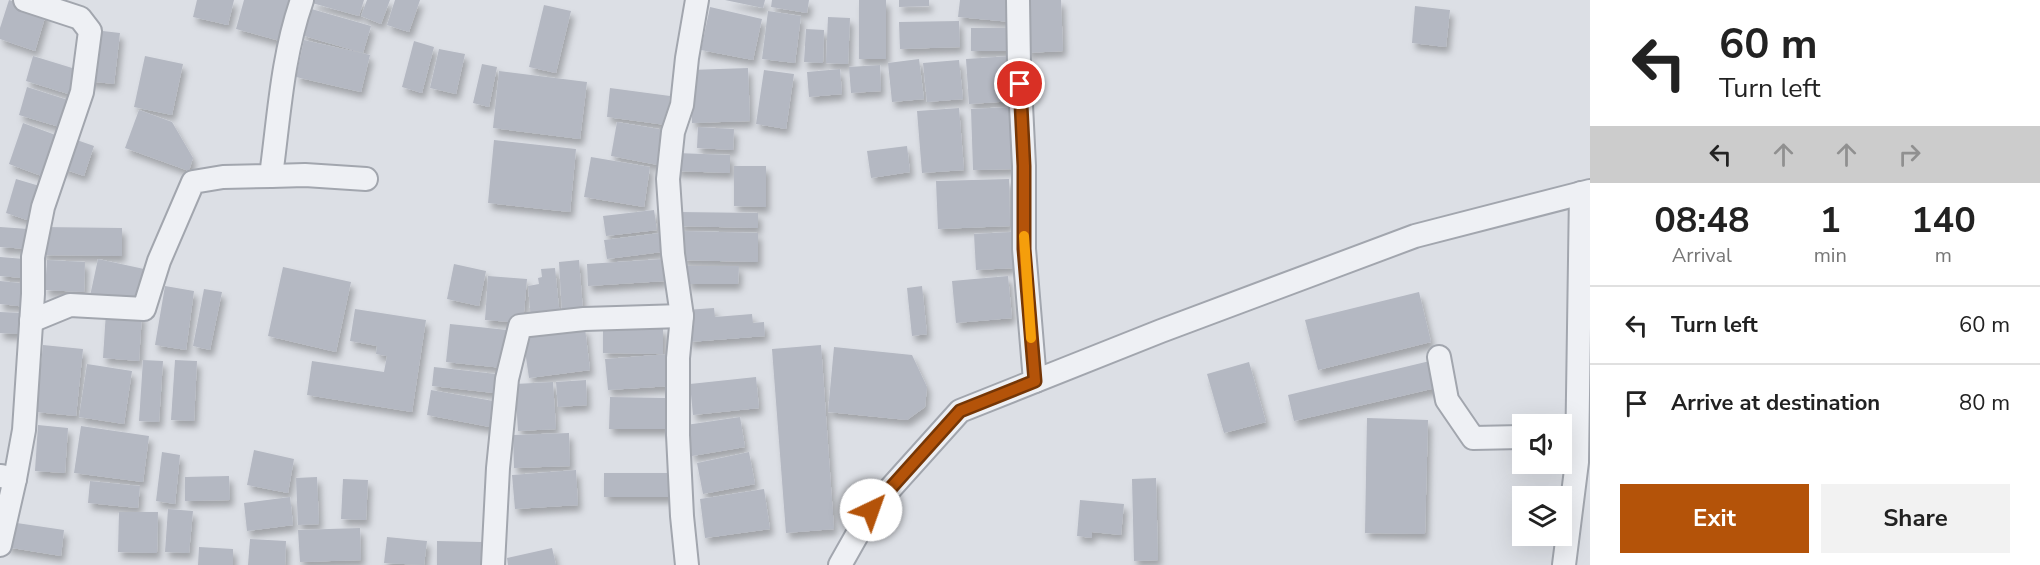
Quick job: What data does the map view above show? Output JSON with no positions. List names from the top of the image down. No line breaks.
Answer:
{"page":{"turn":["60 m","Turn left"],"eta":["08:48","Arrival","1","min","140","m"],"list":[{"name":"Turn left","value":"60 m"},{"name":"Arrive at destination","value":"80 m"}],"buttons":["Exit","Share"]}}
